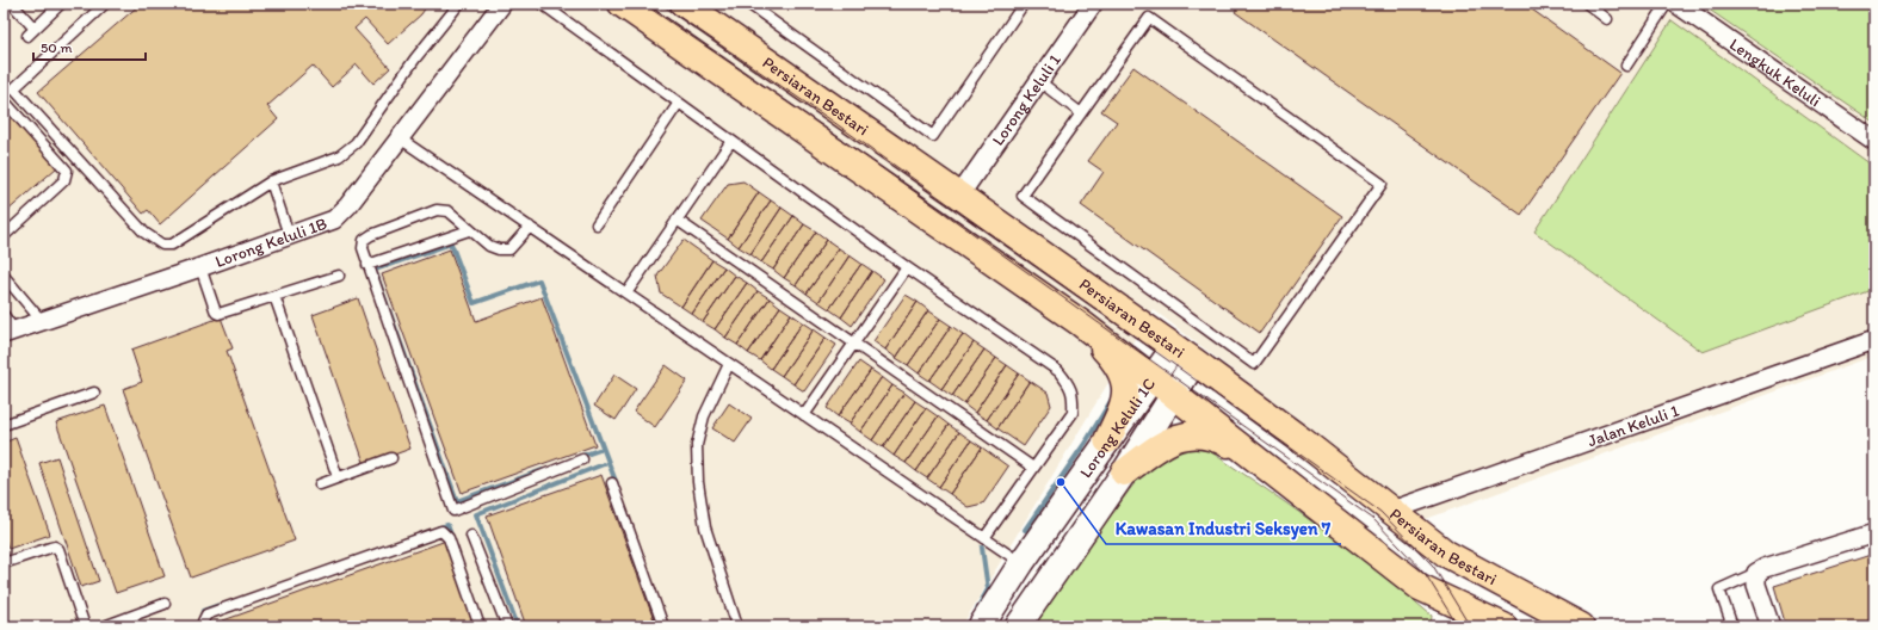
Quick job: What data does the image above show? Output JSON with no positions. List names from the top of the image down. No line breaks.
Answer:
{"streets":{"main road":["Persiaran Bestari"],"street":["Lengkuk Keluli","Lorong Keluli 1","Lorong Keluli 1B","Jalan Keluli 1","Lorong Keluli 1C"]},"crossings":[["Persiaran Bestari","Lorong Keluli 1"],["Persiaran Bestari","Jalan Keluli 1"],["Persiaran Bestari","Lorong Keluli 1C"]],"places":["Kawasan Industri Seksyen 7"],"scale_bar":"50 m"}
